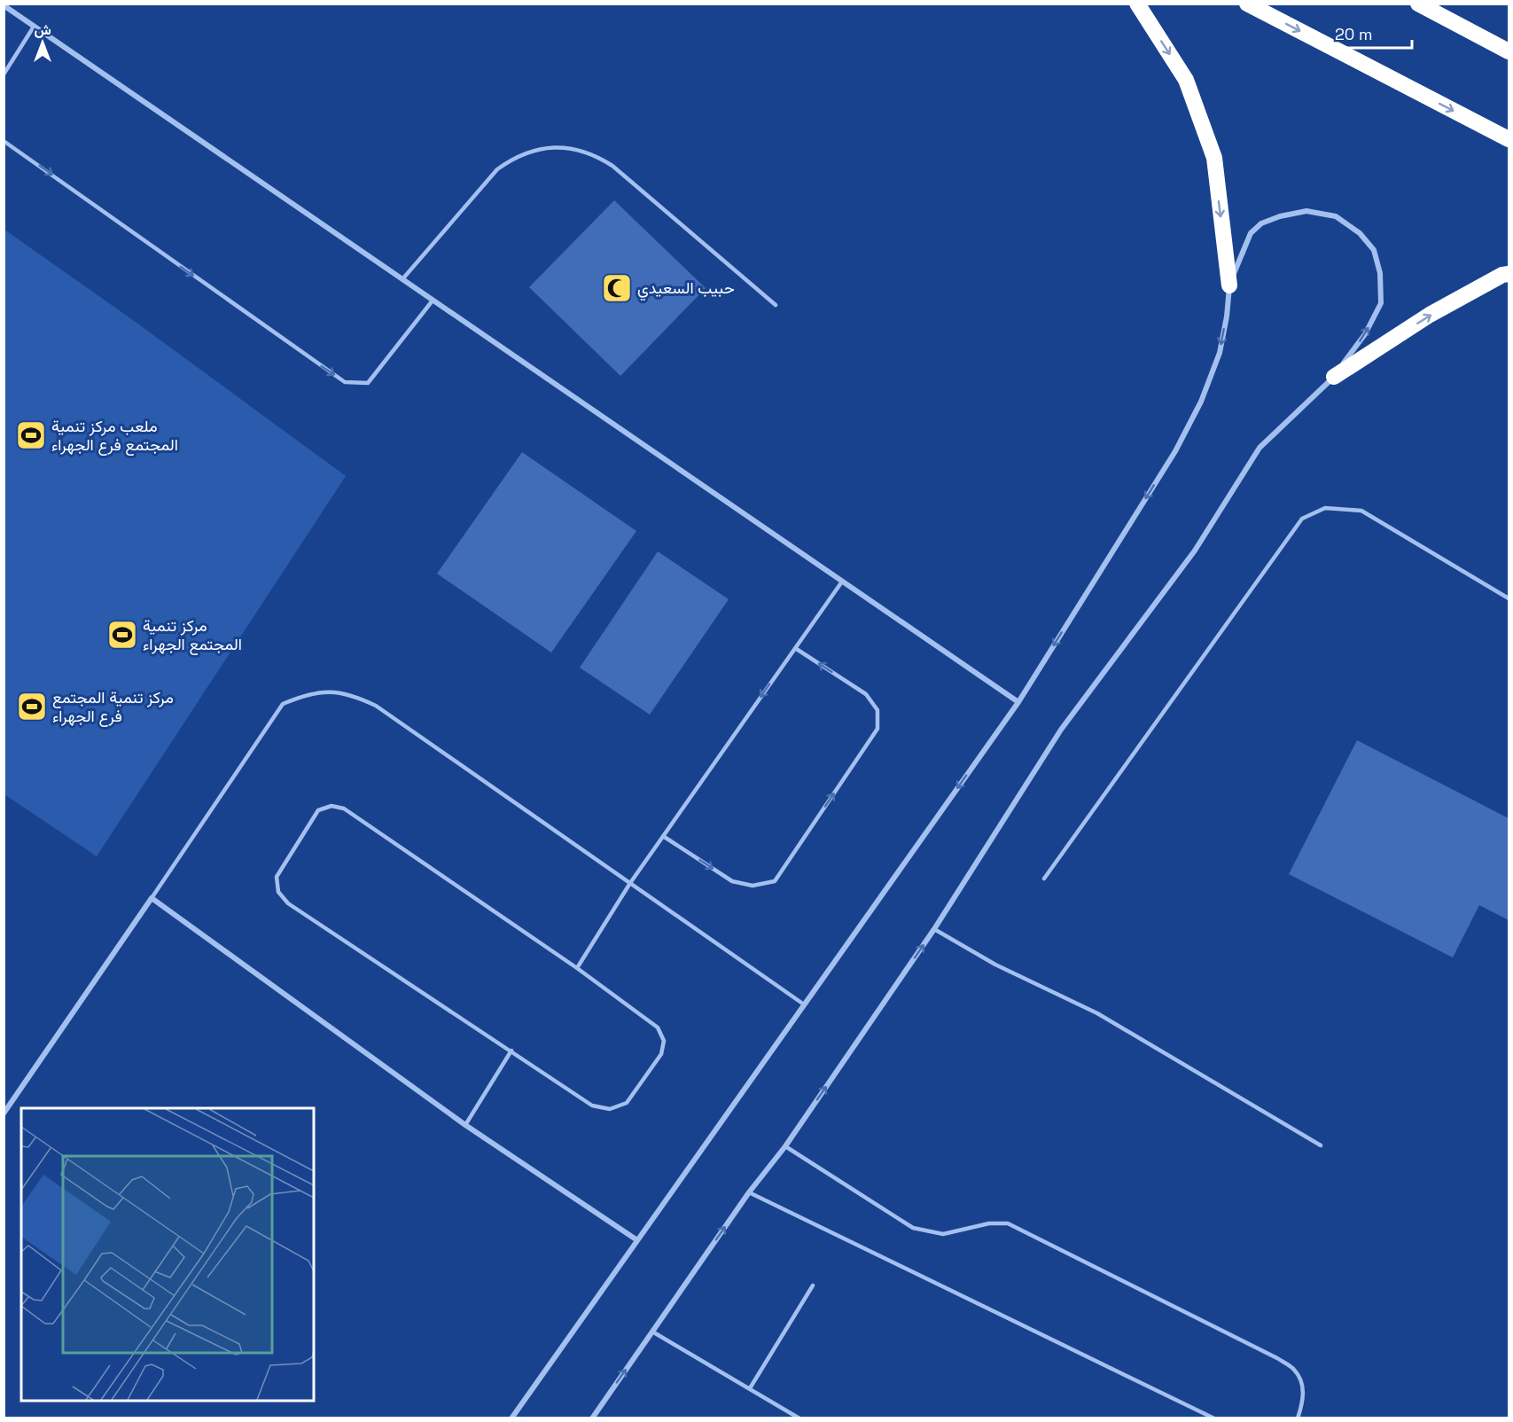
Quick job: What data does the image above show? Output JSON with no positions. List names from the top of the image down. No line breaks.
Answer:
{"places":{"mosque":["حبيب السعيدي"],"sports":["ملعب مركز تنمية المجتمع فرع الجهراء","مركز تنمية المجتمع الجهراء","مركز تنمية المجتمع فرع الجهراء"]},"scale_bar":"20 m","north":"top"}
